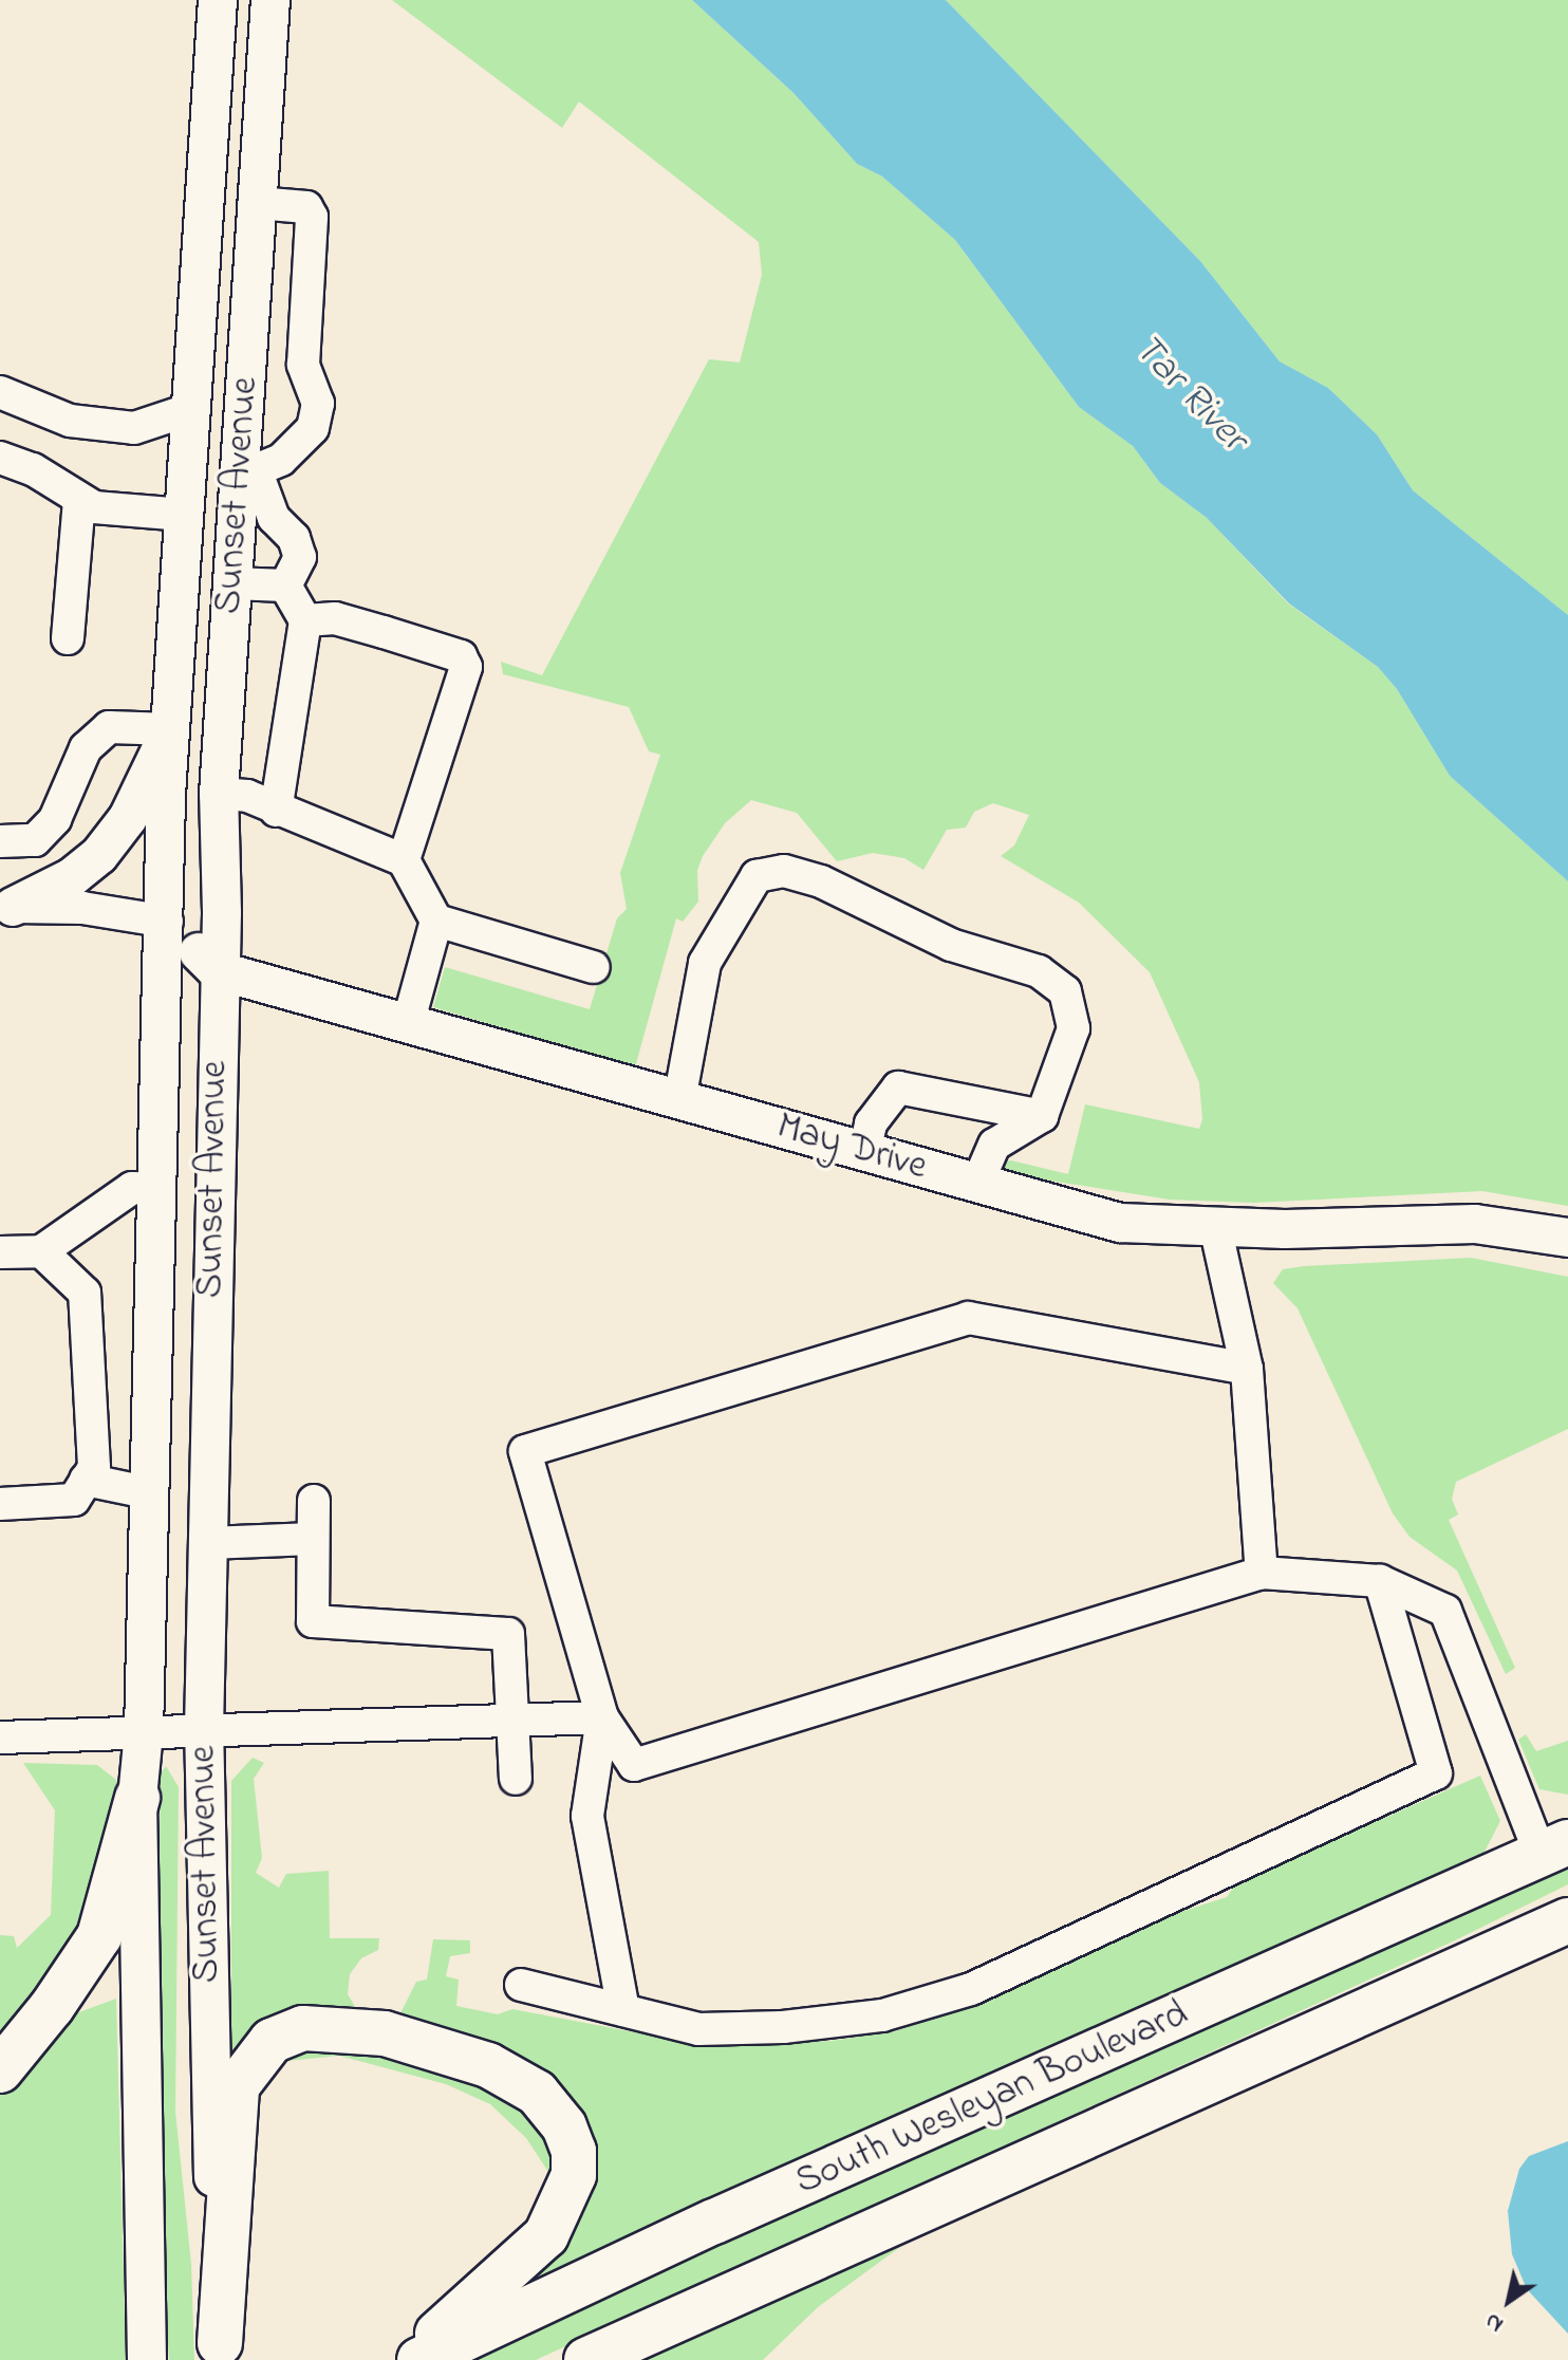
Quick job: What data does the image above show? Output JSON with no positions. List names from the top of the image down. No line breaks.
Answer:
{"streets":{"highway":["South Wesleyan Boulevard"],"main road":["Sunset Avenue","May Drive"]},"crossings":[["Sunset Avenue","May Drive"]],"water":["Tar River"],"north":"bottom left"}
